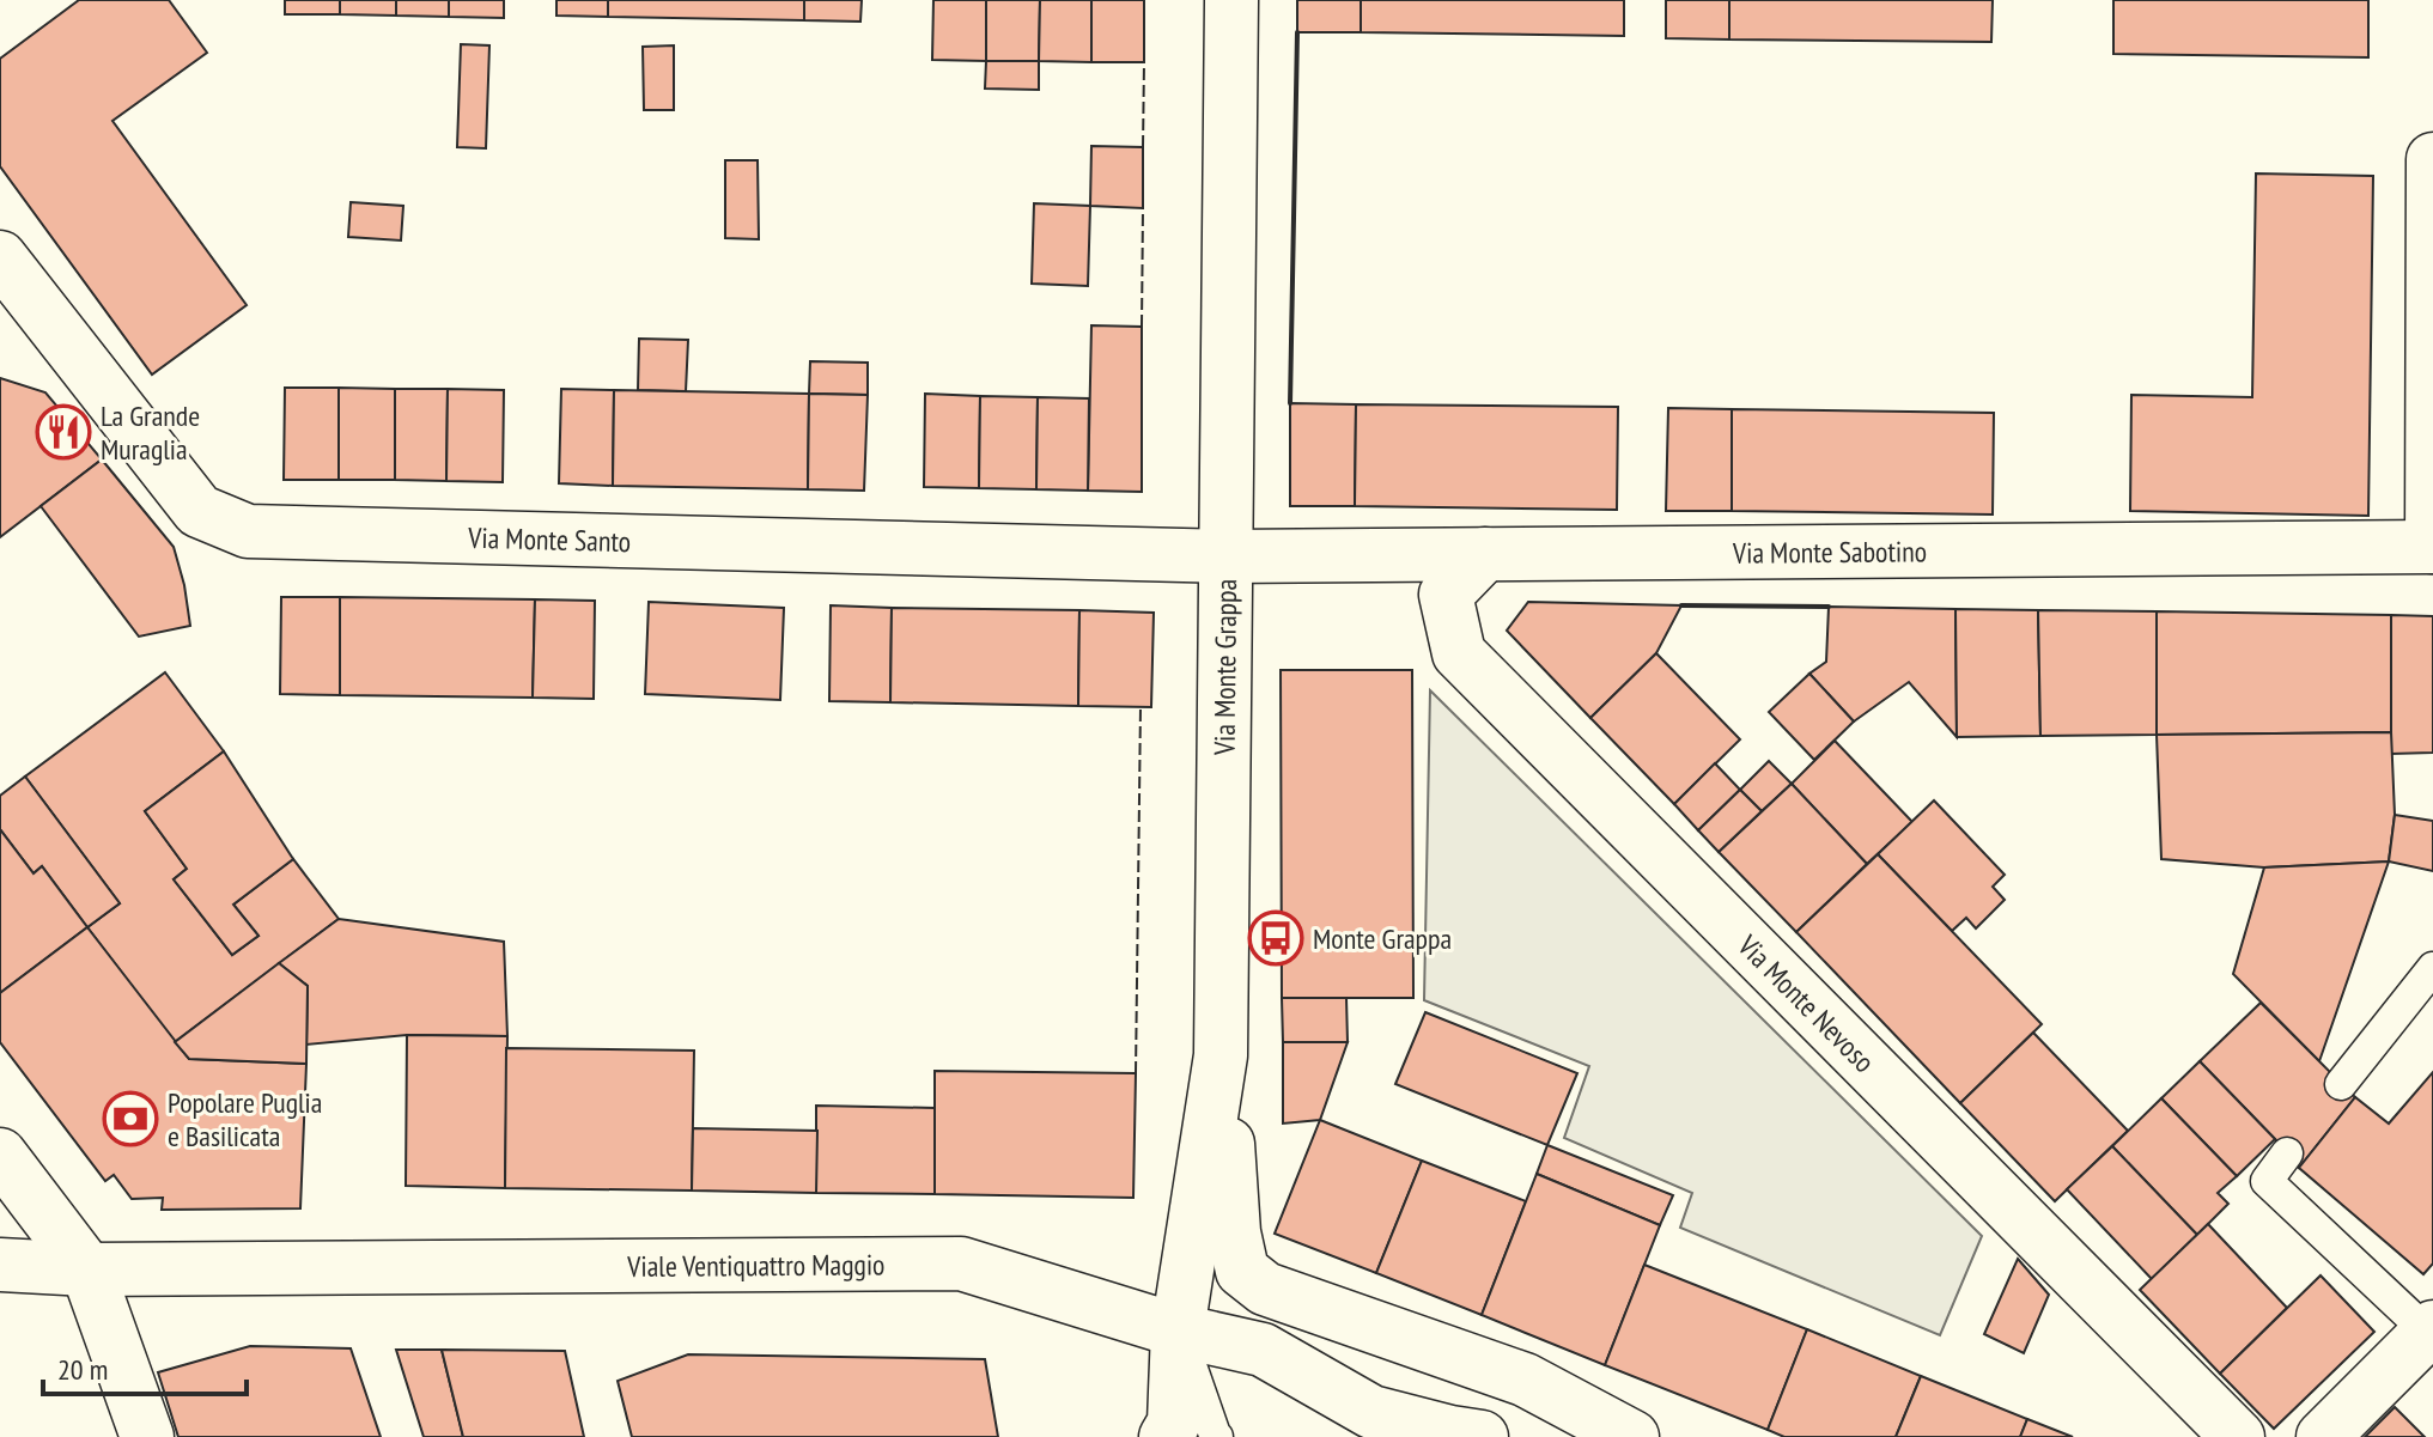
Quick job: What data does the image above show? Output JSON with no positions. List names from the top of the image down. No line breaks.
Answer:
{"streets":{"street":["Via Monte Santo","Via Monte Sabotino","Via Monte Grappa","Via Monte Nevoso","Viale Ventiquattro Maggio"]},"crossings":[["Via Monte Santo","Via Monte Sabotino"],["Via Monte Santo","Via Monte Grappa"],["Via Monte Sabotino","Via Monte Grappa"],["Via Monte Sabotino","Via Monte Nevoso"],["Via Monte Grappa","Viale Ventiquattro Maggio"]],"places":{"restaurant":["La Grande Muraglia"],"bus stop":["Monte Grappa"],"bank":["Popolare Puglia e Basilicata"]},"scale_bar":"20 m"}
